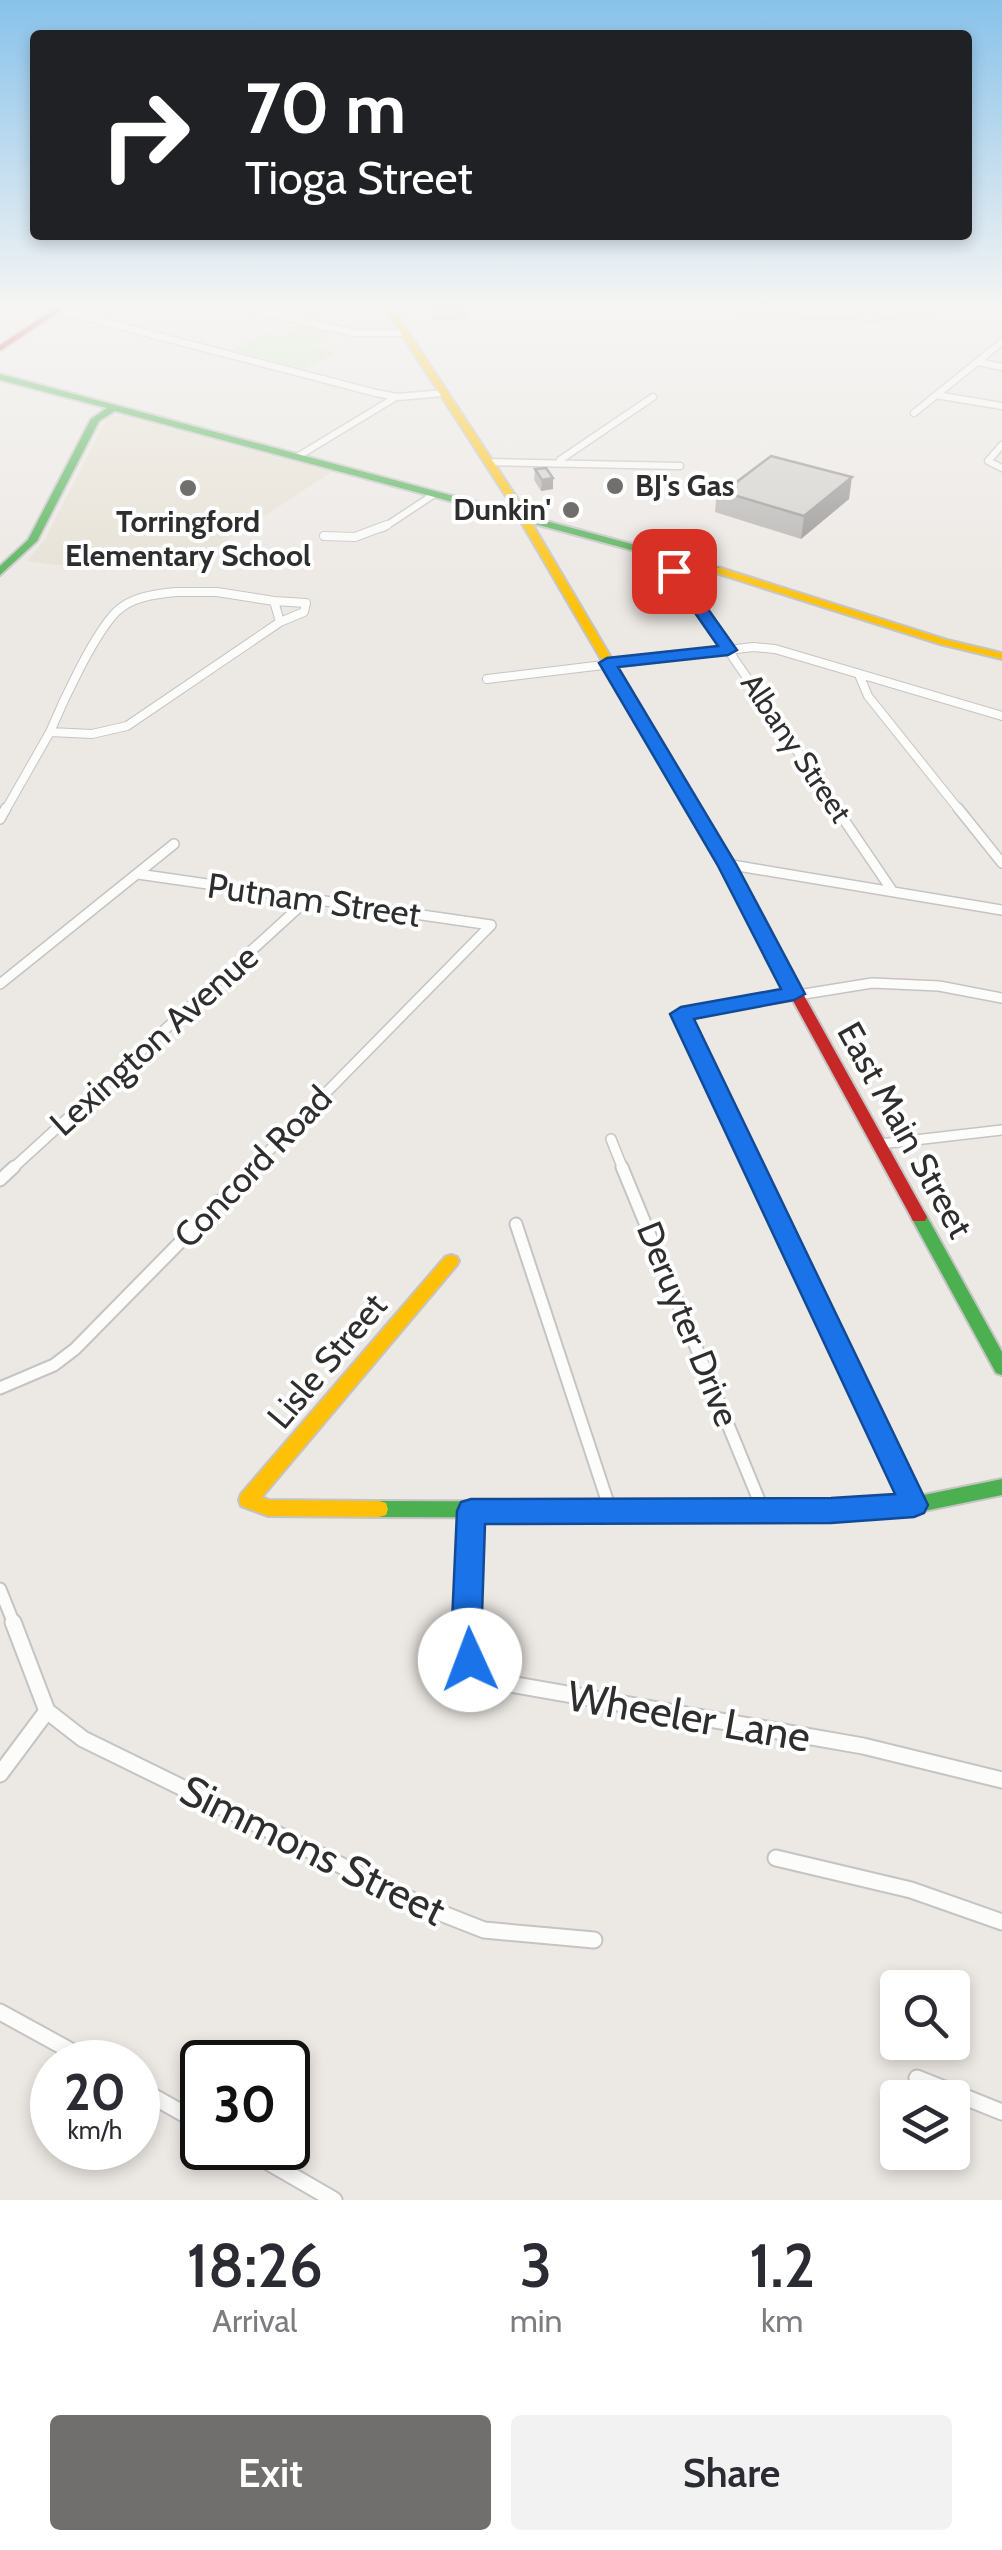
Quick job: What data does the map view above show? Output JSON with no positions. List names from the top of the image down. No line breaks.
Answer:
{"streets":{"main road":["East Main Street","Lisle Street"],"street":["Albany Street","Putnam Street","Lexington Avenue","Concord Road","Deruyter Drive","Wheeler Lane","Simmons Street"]},"crossings":[["Putnam Street","Lexington Avenue"],["Putnam Street","Concord Road"],["Lisle Street","Wheeler Lane"]],"places":["BJ's Gas","Torringford Elementary School","Dunkin'"],"page":{"turn":["70 m","Tioga Street"],"speed":"20 km/h","limit":"30","eta":["18:26","Arrival","3","min","1.2","km"],"buttons":["Exit","Share"]}}
